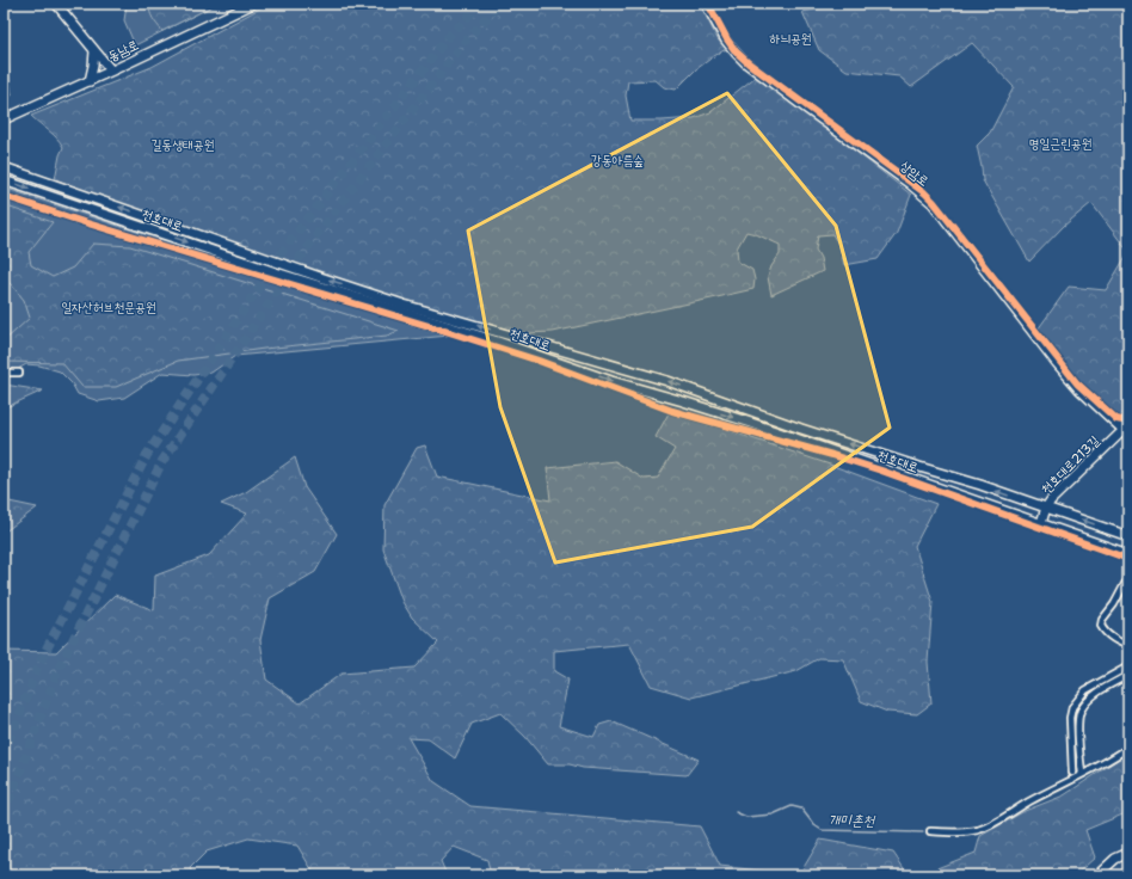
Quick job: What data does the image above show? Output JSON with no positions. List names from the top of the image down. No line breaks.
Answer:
{"streets":{"main road":["동남로","상암로","천호대로","천호대로213길"]},"crossings":[["상암로","천호대로213길"],["천호대로","천호대로213길"]],"water":["개미촌천"],"parks":["하늬공원","명일근린공원","길동생태공원","강동아름숲","일자산허브천문공원"]}
